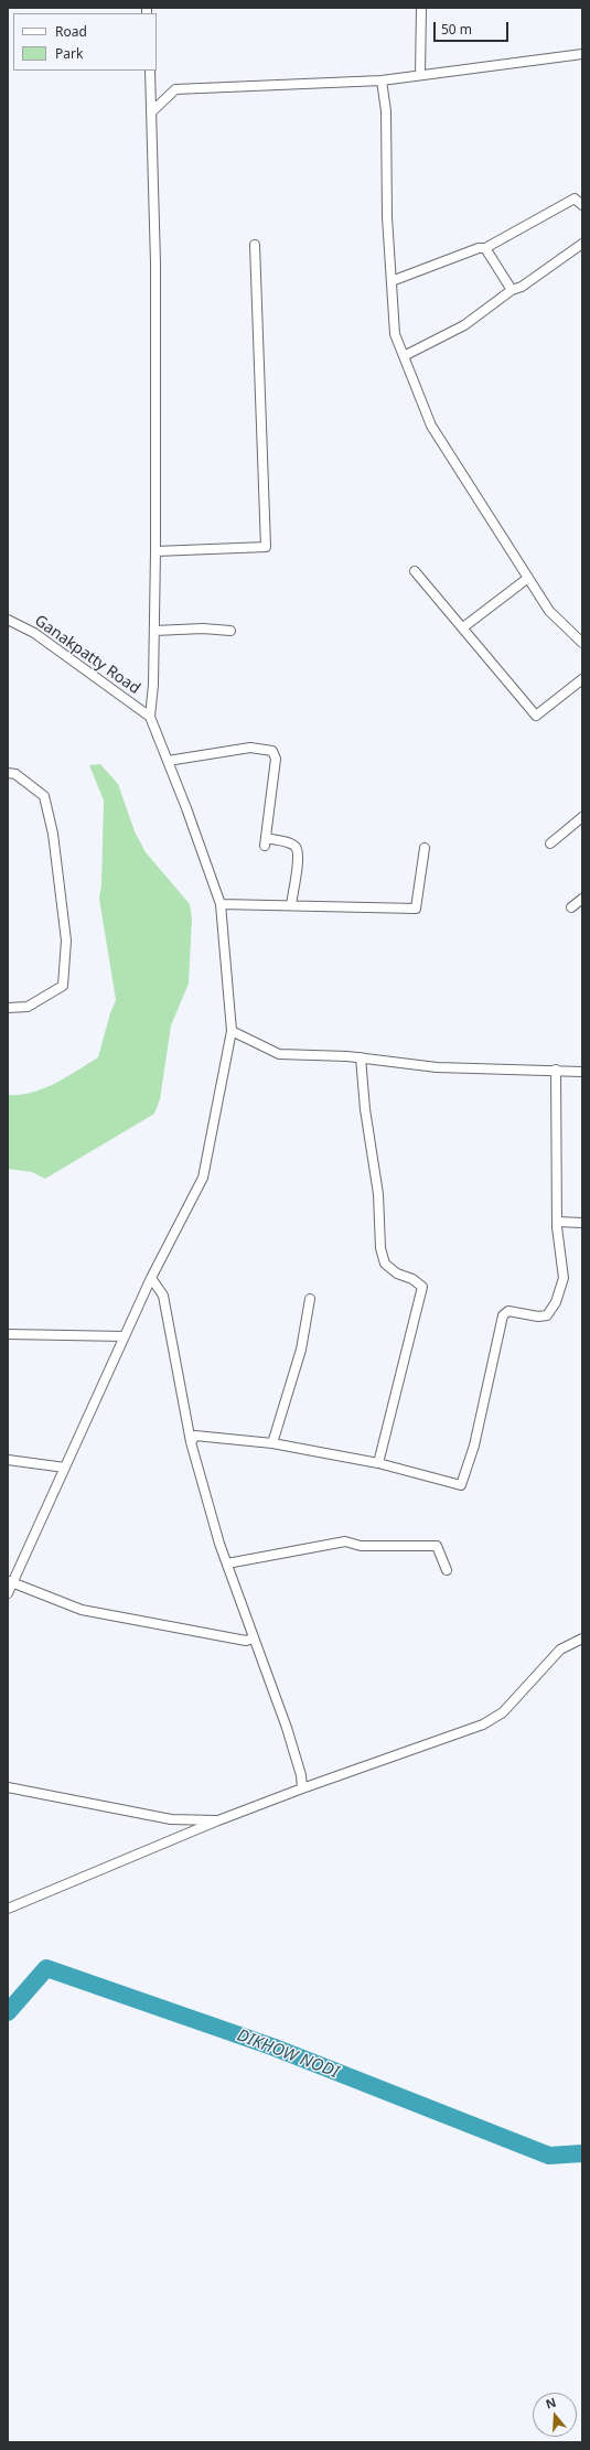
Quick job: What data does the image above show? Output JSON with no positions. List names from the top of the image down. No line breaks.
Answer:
{"streets":{"street":["Ganakpatty Road"]},"water":["DIKHOW NODI"],"legend":["Road","Park"],"scale_bar":"50 m","north":"top"}
